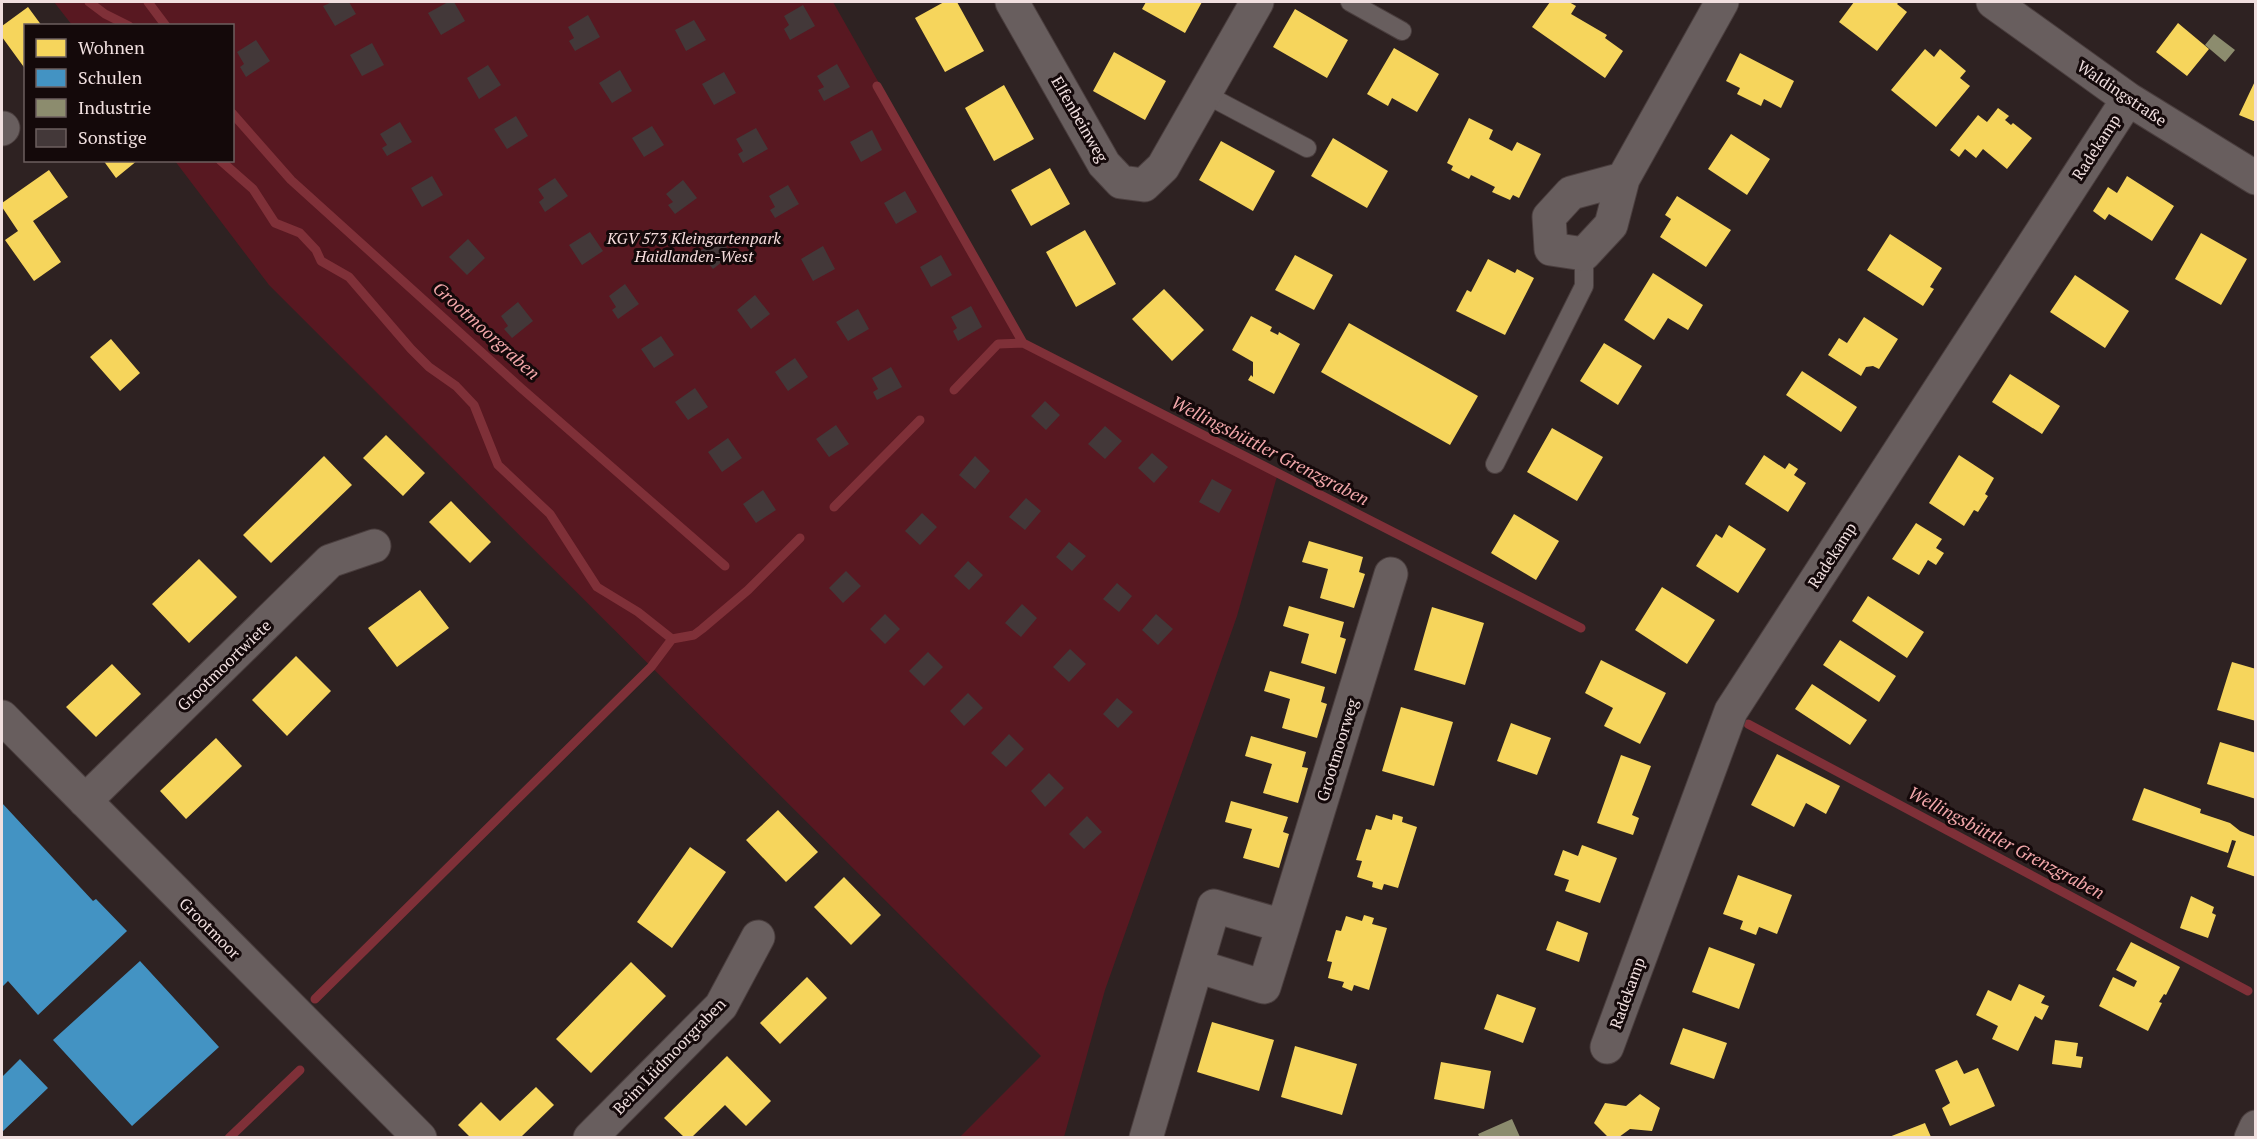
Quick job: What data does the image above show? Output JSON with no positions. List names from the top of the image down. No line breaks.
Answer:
{"streets":{"street":["Waldingstraße","Elfenbeinweg","Radekamp","Grootmoortwiete","Grootmoorweg","Grootmoor","Beim Lüdmoorgraben"]},"crossings":[["Waldingstraße","Radekamp"],["Grootmoortwiete","Grootmoor"]],"water":["Grootmoorgraben","Wellingsbüttler Grenzgraben"],"parks":["KGV 573 Kleingartenpark Haidlanden-West"],"legend":["Wohnen","Schulen","Industrie","Sonstige"]}
